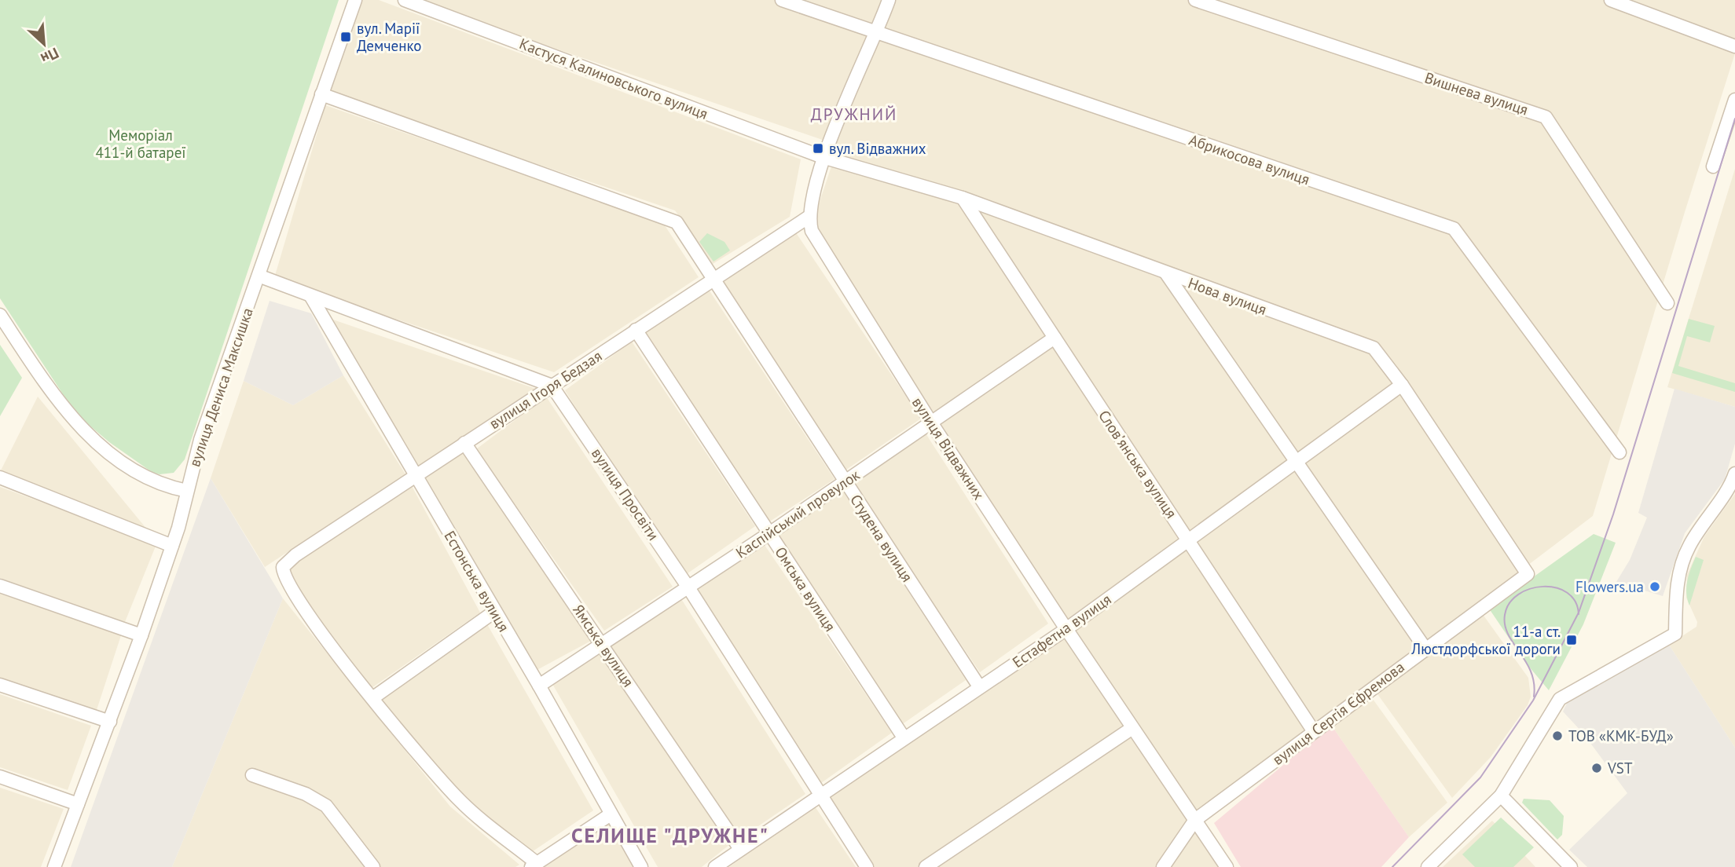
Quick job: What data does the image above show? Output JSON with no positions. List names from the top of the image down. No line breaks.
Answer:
{"streets":{"street":["Кастуся Калиновського вулиця","Вишнева вулиця","Абрикосова вулиця","Нова вулиця","вулиця Дениса Максишка","вулиця Ігоря Бедзая","вулиця Відважних","Словʼянська вулиця","вулиця Просвіти","Каспійський провулок","Студена вулиця","Естонська вулиця","Омська вулиця","Естафетна вулиця","Ямська вулиця","вулиця Сергія Єфремова"]},"crossings":[["Кастуся Калиновського вулиця","Нова вулиця"],["Кастуся Калиновського вулиця","вулиця Відважних"],["Абрикосова вулиця","вулиця Відважних"],["Нова вулиця","вулиця Відважних"],["Нова вулиця","Словʼянська вулиця"],["Нова вулиця","Естафетна вулиця"],["Нова вулиця","вулиця Сергія Єфремова"],["вулиця Дениса Максишка","Студена вулиця"],["вулиця Ігоря Бедзая","вулиця Відважних"],["вулиця Ігоря Бедзая","вулиця Просвіти"],["вулиця Ігоря Бедзая","Студена вулиця"],["вулиця Ігоря Бедзая","Естонська вулиця"],["вулиця Ігоря Бедзая","Омська вулиця"],["вулиця Ігоря Бедзая","Ямська вулиця"],["вулиця Відважних","Каспійський провулок"],["вулиця Відважних","Естафетна вулиця"],["вулиця Відважних","вулиця Сергія Єфремова"],["Словʼянська вулиця","Каспійський провулок"],["Словʼянська вулиця","Естафетна вулиця"],["Словʼянська вулиця","вулиця Сергія Єфремова"],["вулиця Просвіти","Каспійський провулок"],["вулиця Просвіти","Естафетна вулиця"],["Каспійський провулок","Студена вулиця"],["Каспійський провулок","Естонська вулиця"],["Каспійський провулок","Омська вулиця"],["Каспійський провулок","Ямська вулиця"],["Студена вулиця","Естафетна вулиця"],["Омська вулиця","Естафетна вулиця"],["Естафетна вулиця","Ямська вулиця"]],"districts":["ДРУЖНИЙ","СЕЛИЩЕ \"ДРУЖНЕ\""],"parks":["Меморіал 411-й батареї"],"places":{"transit":["вул. Марії Демченко","вул. Відважних","11-а ст. Люстдорфської дороги"],"other":["Flowers.ua","ТОВ «КМК-БУД»","VST"]},"north":"bottom right"}
